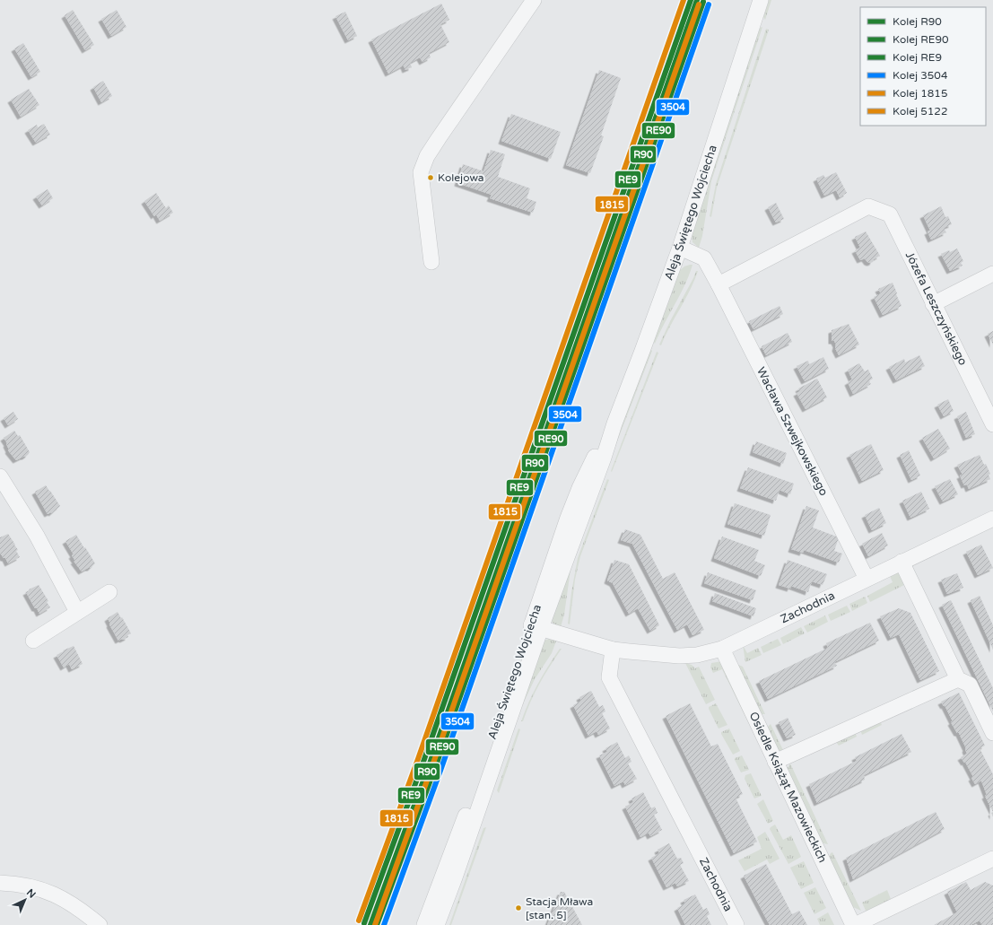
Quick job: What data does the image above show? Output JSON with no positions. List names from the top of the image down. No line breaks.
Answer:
{"streets":{"street":["Aleja Świętego Wojciecha","Józefa Leszczyńskiego","Wacława Szwejkowskiego","Zachodnia","Osiedle Książąt Mazowieckich"]},"crossings":[["Aleja Świętego Wojciecha","Wacława Szwejkowskiego"],["Aleja Świętego Wojciecha","Zachodnia"],["Józefa Leszczyńskiego","Wacława Szwejkowskiego"],["Wacława Szwejkowskiego","Zachodnia"],["Zachodnia","Osiedle Książąt Mazowieckich"]],"places":["Kolejowa","Stacja Mława [stan. 5]"],"lines":["rail line R90","rail line RE9","rail line 1815","rail line RE90","rail line 3504","rail line 5122"],"legend":["Kolej R90","Kolej RE90","Kolej RE9","Kolej 3504","Kolej 1815","Kolej 5122"],"north":"top right"}
